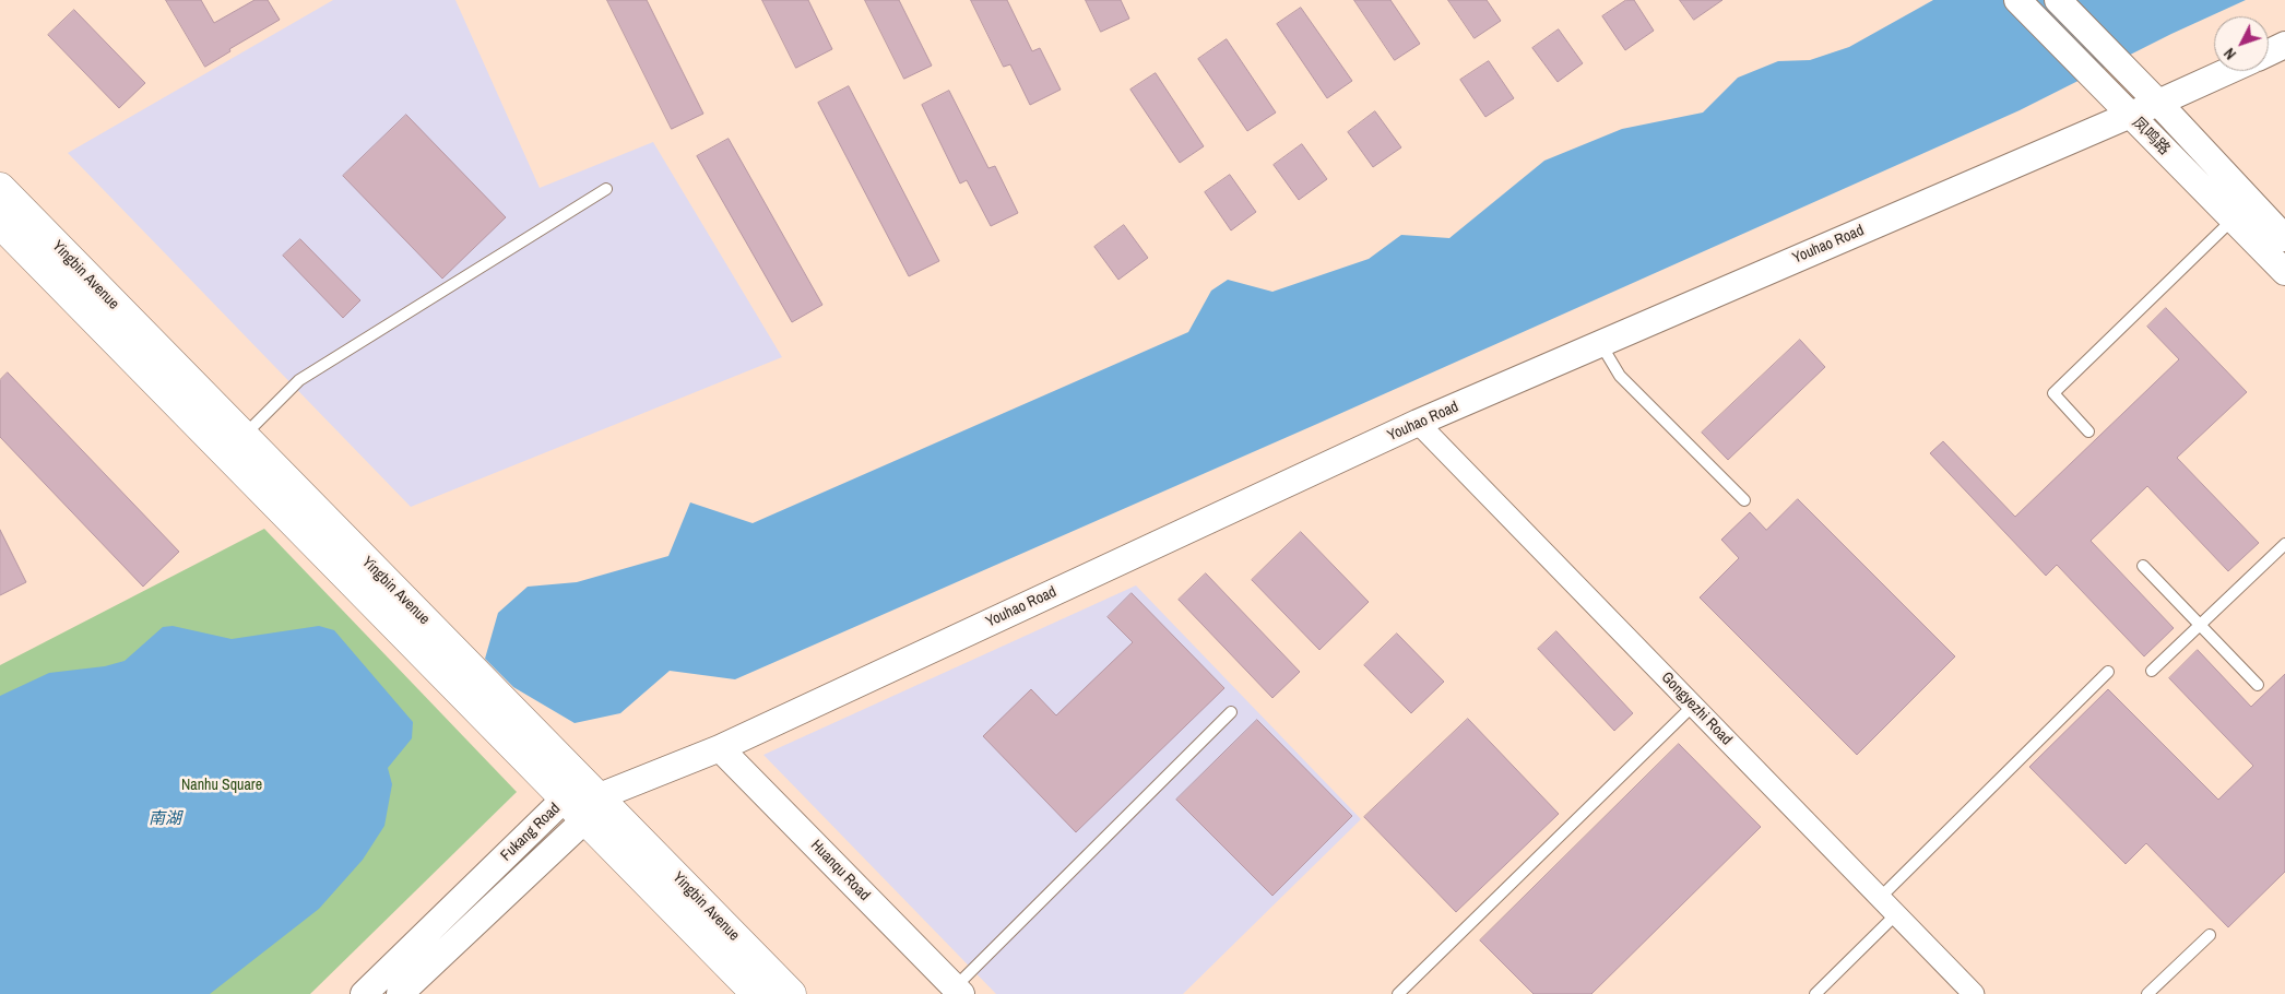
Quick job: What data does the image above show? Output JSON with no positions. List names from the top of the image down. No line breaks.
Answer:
{"streets":{"main road":["Yingbin Avenue"],"street":["凤鸣路","Youhao Road","Gongyezhi Road","Fukang Road","Huanqu Road"]},"crossings":[["凤鸣路","Youhao Road"],["Youhao Road","Yingbin Avenue"],["Youhao Road","Gongyezhi Road"],["Youhao Road","Fukang Road"],["Youhao Road","Huanqu Road"],["Yingbin Avenue","Fukang Road"]],"water":["南湖"],"parks":["Nanhu Square"],"north":"bottom left"}
